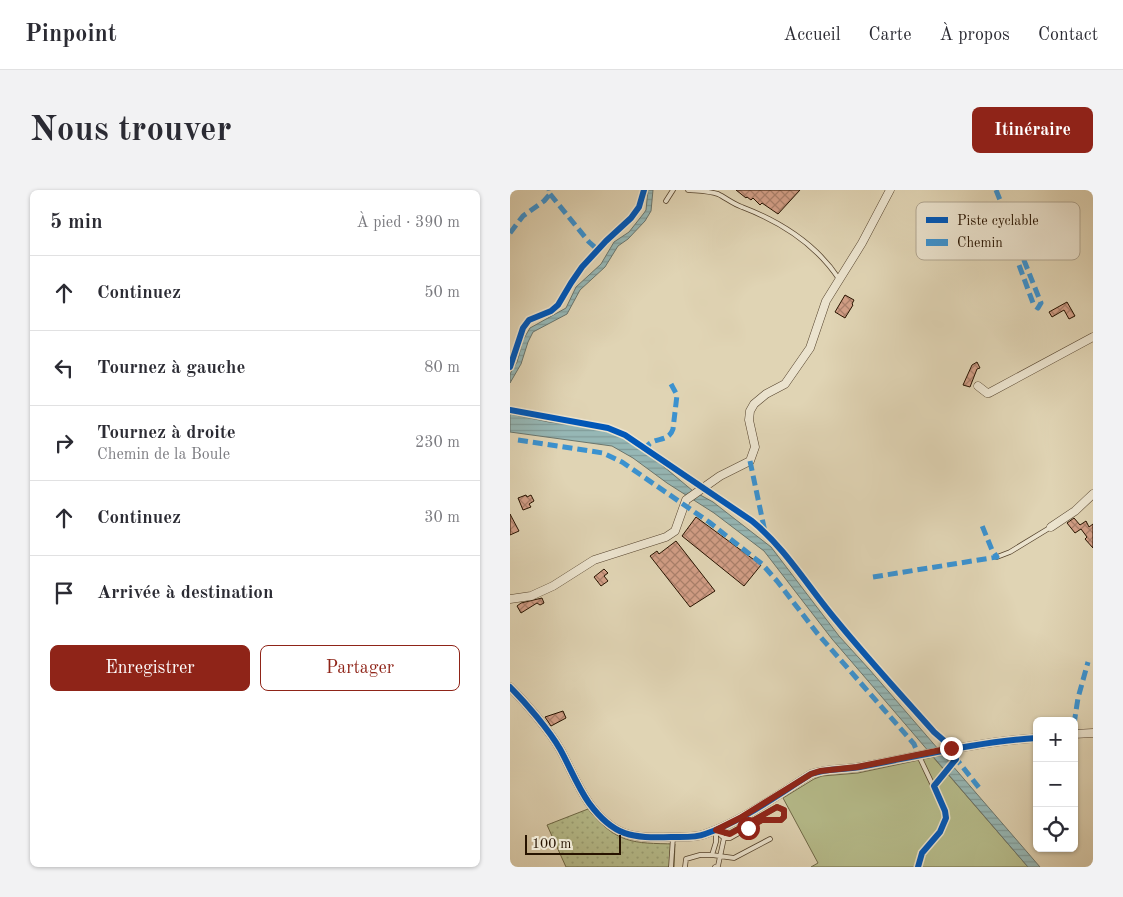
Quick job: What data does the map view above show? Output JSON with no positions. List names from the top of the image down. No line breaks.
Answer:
{"legend":["Piste cyclable","Chemin"],"scale_bar":"100 m","page":{"header":"Pinpoint","nav":["Accueil","Carte","À propos","Contact"],"buttons":["Itinéraire",["Enregistrer","Partager"]],"title":"Nous trouver","heading":["5 min","À pied · 390 m"],"list":[["Continuez","50 m"],["Tournez à gauche","80 m"],["Tournez à droite","Chemin de la Boule","230 m"],["Continuez","30 m"],"Arrivée à destination"],"map_buttons":["+","−"],"scale":"100 m"}}
